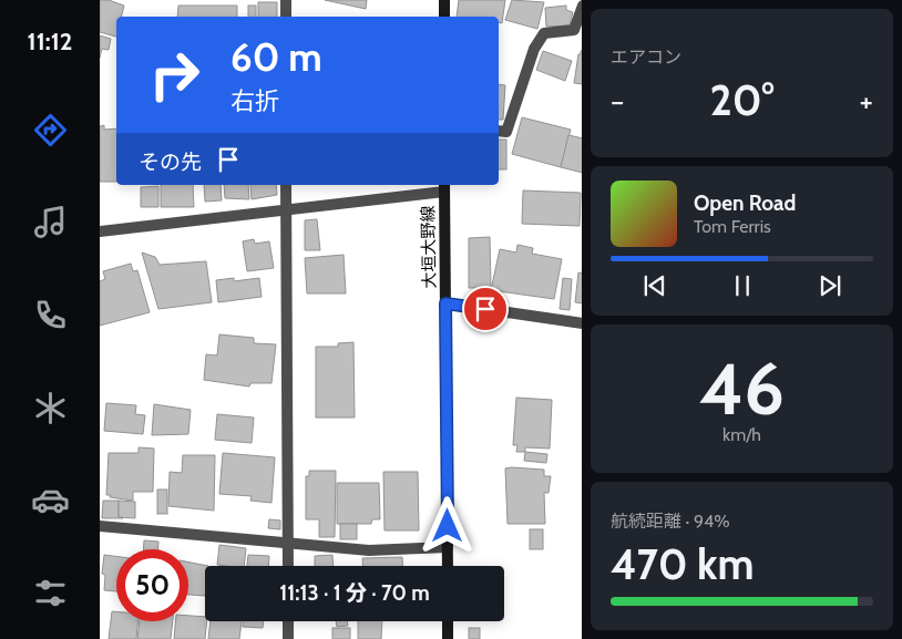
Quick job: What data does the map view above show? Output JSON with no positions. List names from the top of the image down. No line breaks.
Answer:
{"streets":{"main road":["大垣大野線"]},"page":{"tabs":"11:12","tile":["エアコン",["46","km/h"],["航続距離 · 94%","470 km"]],"turn":["60 m","右折"],"heat":["−","20°","+"],"then":"その先","song":["Open Road","Tom Ferris"],"limit":"50","trip":"11:13 · 1 分 · 70 m"}}
